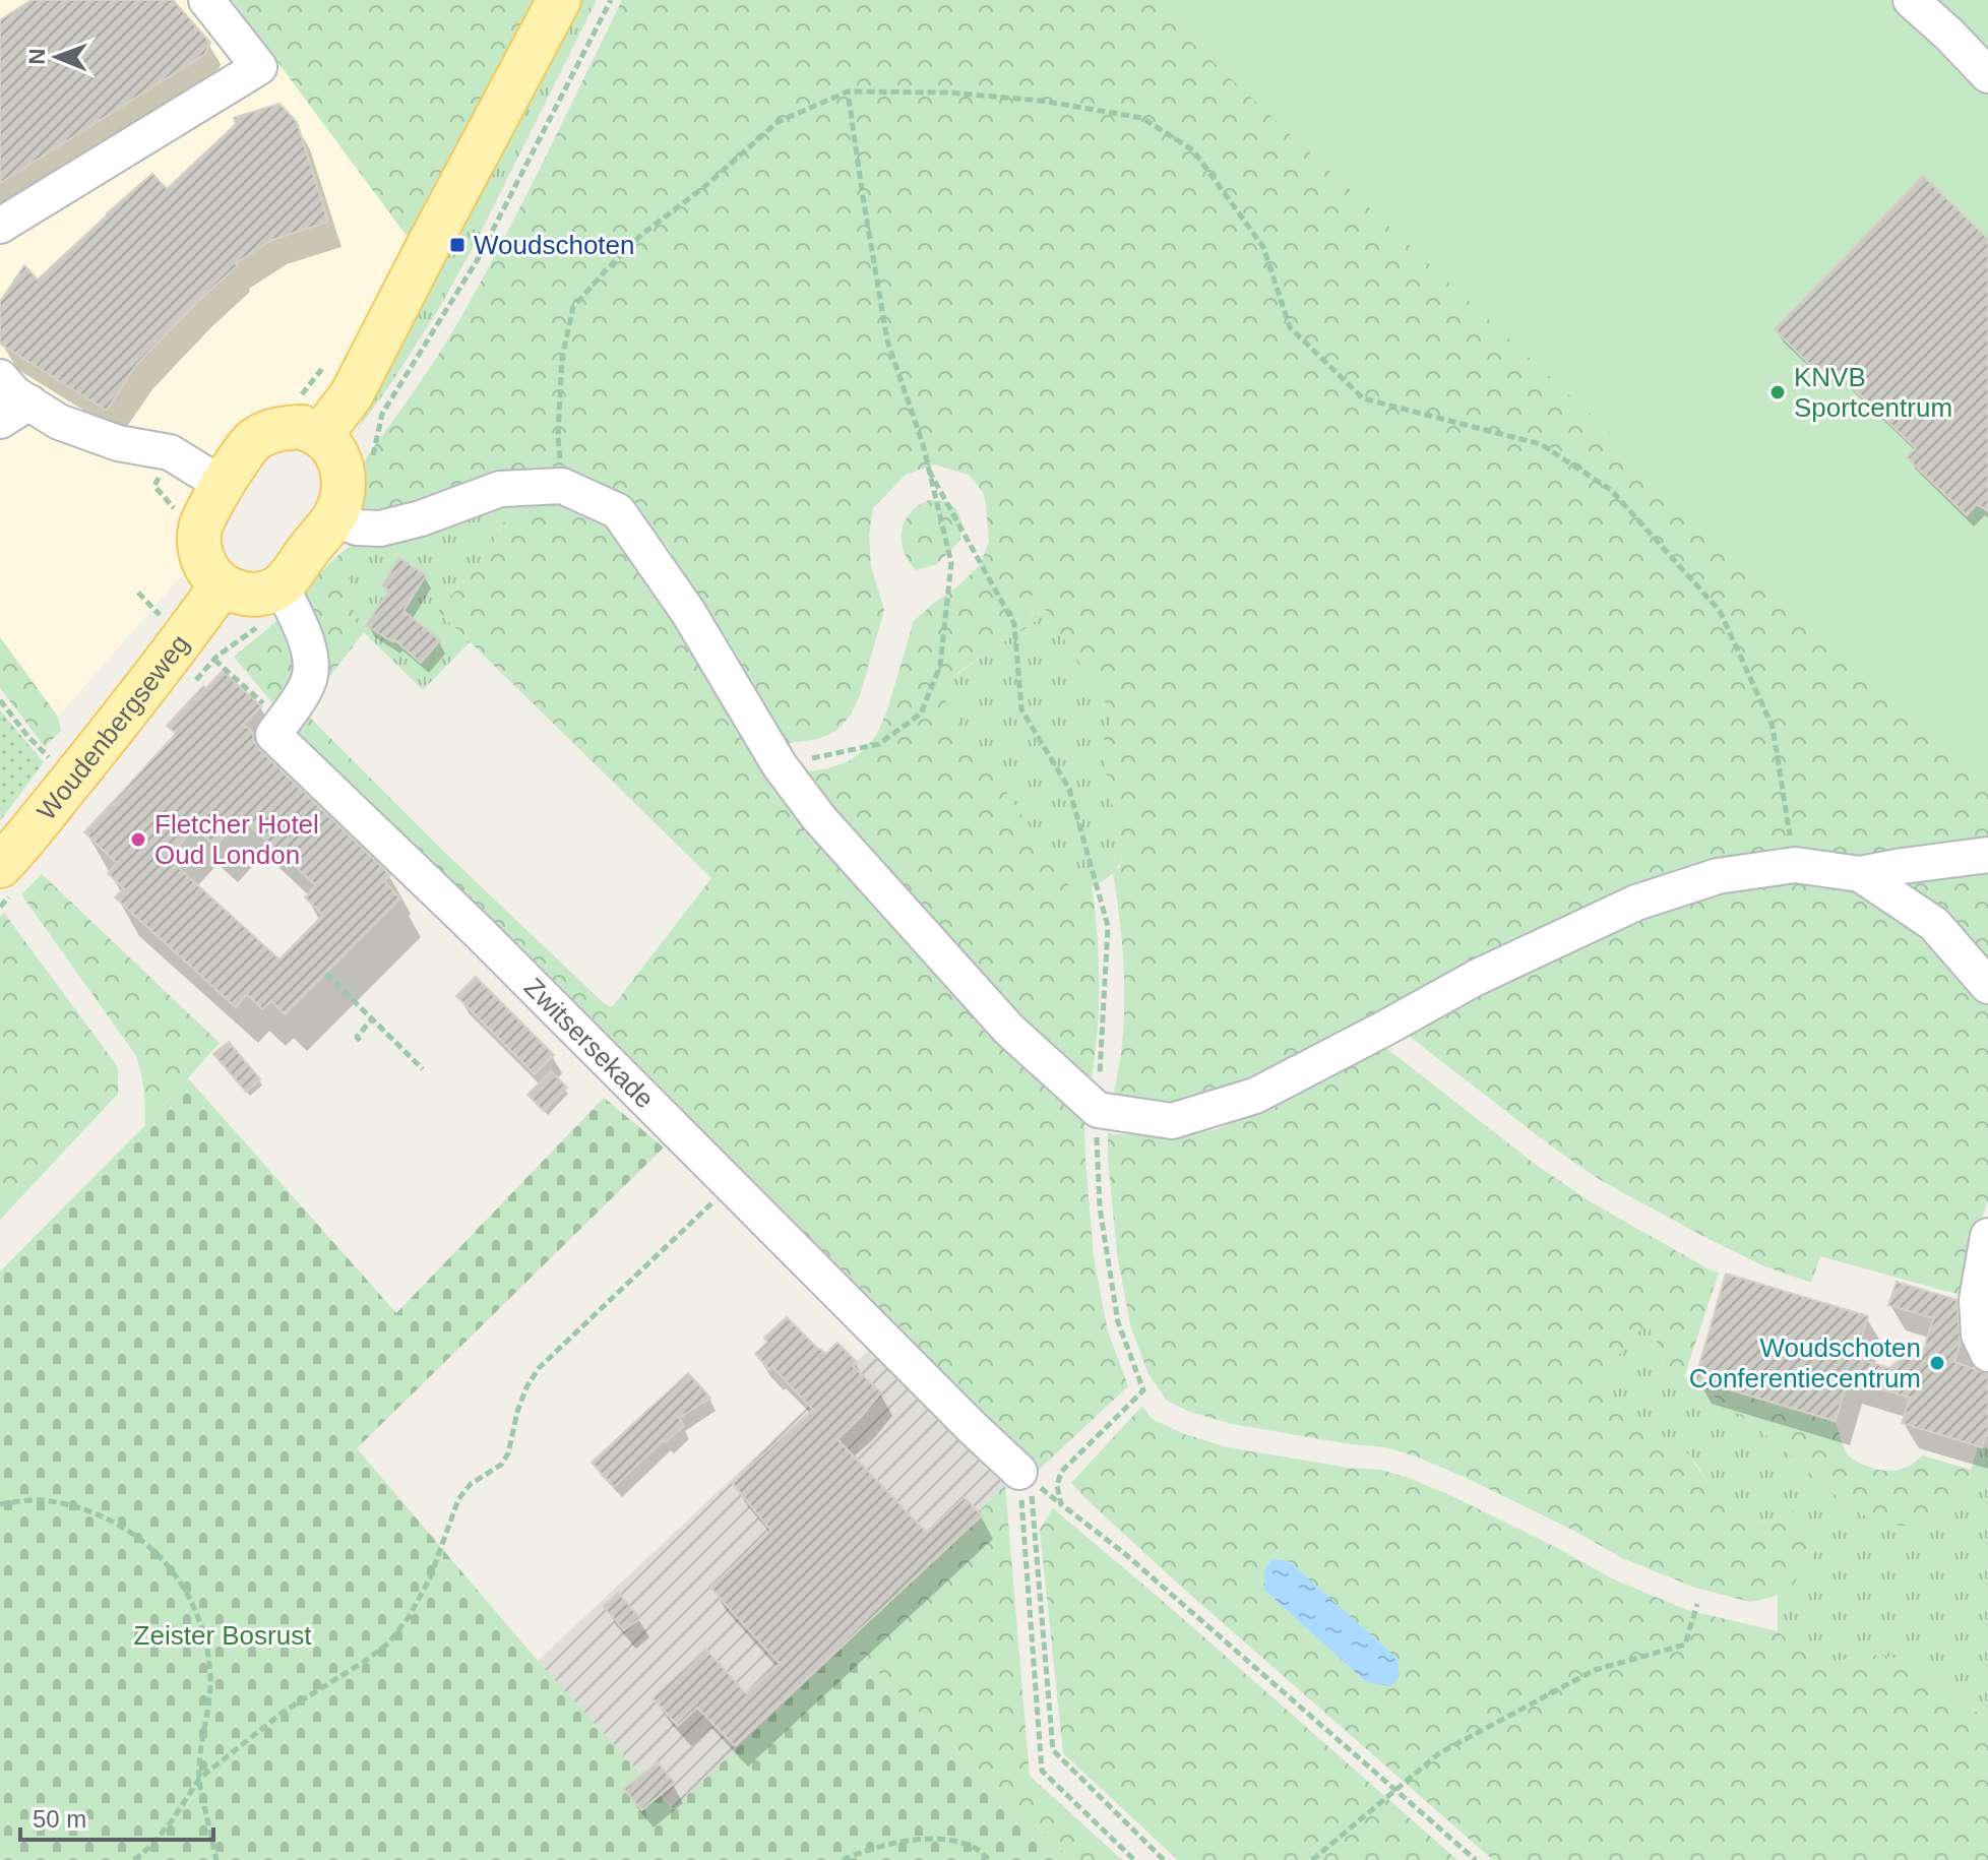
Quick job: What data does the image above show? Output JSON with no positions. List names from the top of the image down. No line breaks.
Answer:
{"streets":{"main road":["Woudenbergseweg"],"street":["Zwitsersekade"]},"parks":["Zeister Bosrust"],"places":{"transit":["Woudschoten"],"other":["KNVB Sportcentrum","Fletcher Hotel Oud London","Woudschoten Conferentiecentrum"]},"scale_bar":"50 m","north":"left"}
